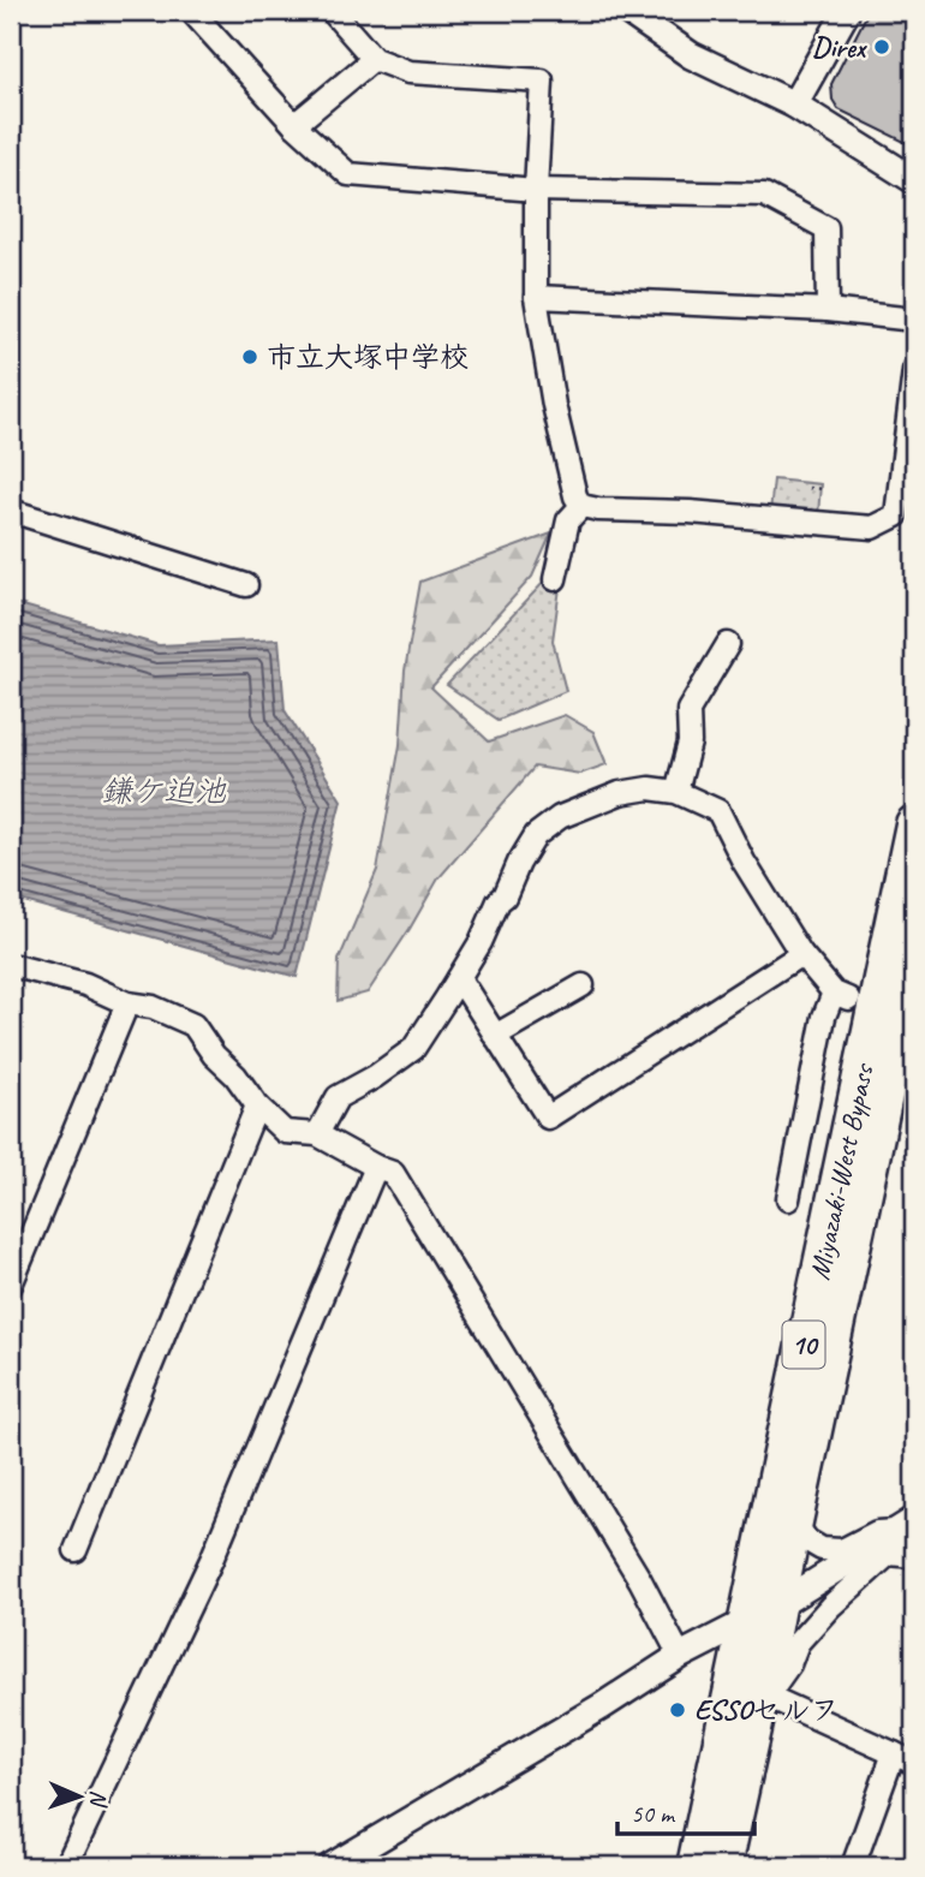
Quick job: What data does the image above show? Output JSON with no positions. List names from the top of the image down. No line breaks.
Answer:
{"streets":{"highway":["Miyazaki-West Bypass","10"]},"water":["鎌ケ迫池"],"places":["Direx","市立大塚中学校","ESSOセルフ"],"scale_bar":"50 m","north":"right"}
